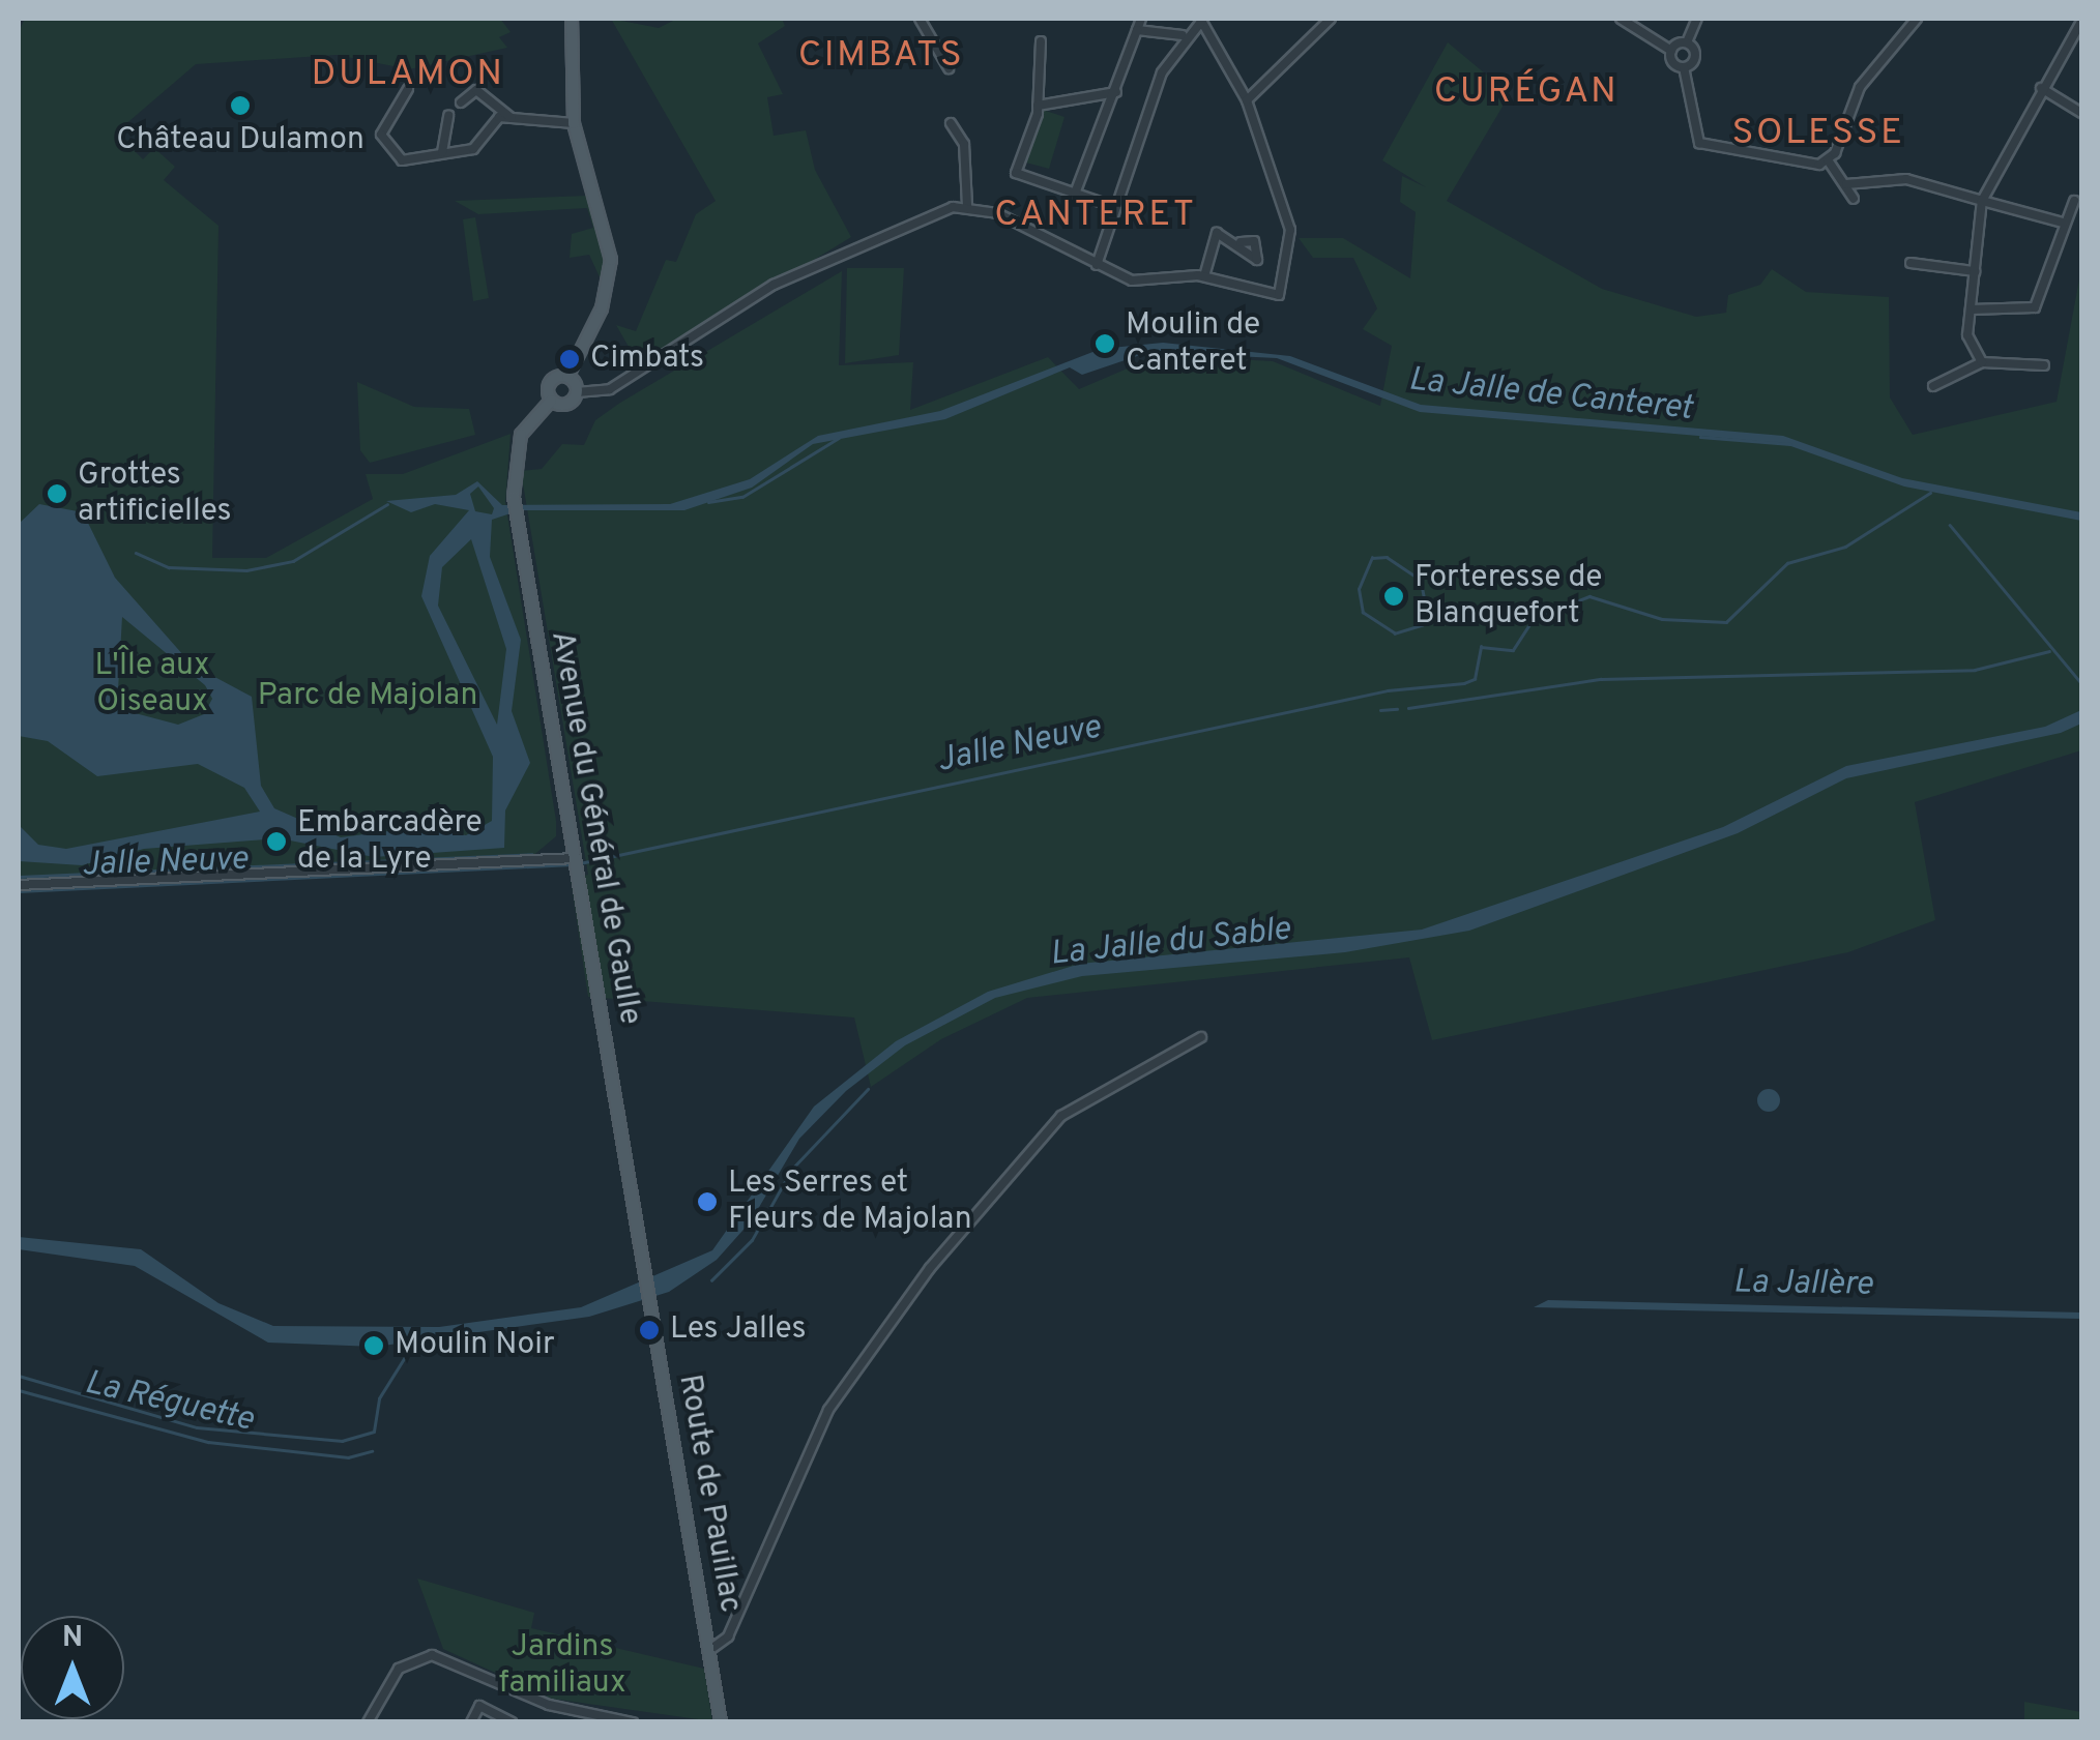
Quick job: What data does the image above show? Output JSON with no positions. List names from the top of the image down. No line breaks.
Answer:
{"streets":{"main road":["Avenue du Général de Gaulle","Route de Pauillac"]},"crossings":[["Avenue du Général de Gaulle","Route de Pauillac"]],"districts":["CIMBATS","DULAMON","CURÉGAN","SOLESSE","CANTERET"],"water":["La Jalle de Canteret","Jalle Neuve","La Jalle du Sable","La Jallère","La Réguette"],"parks":["L'Île aux Oiseaux","Parc de Majolan","Jardins familiaux"],"places":["Château Dulamon","Moulin de Canteret","Cimbats","Grottes artificielles","Forteresse de Blanquefort","Embarcadère de la Lyre","Les Serres et Fleurs de Majolan","Les Jalles","Moulin Noir"],"north":"top"}
